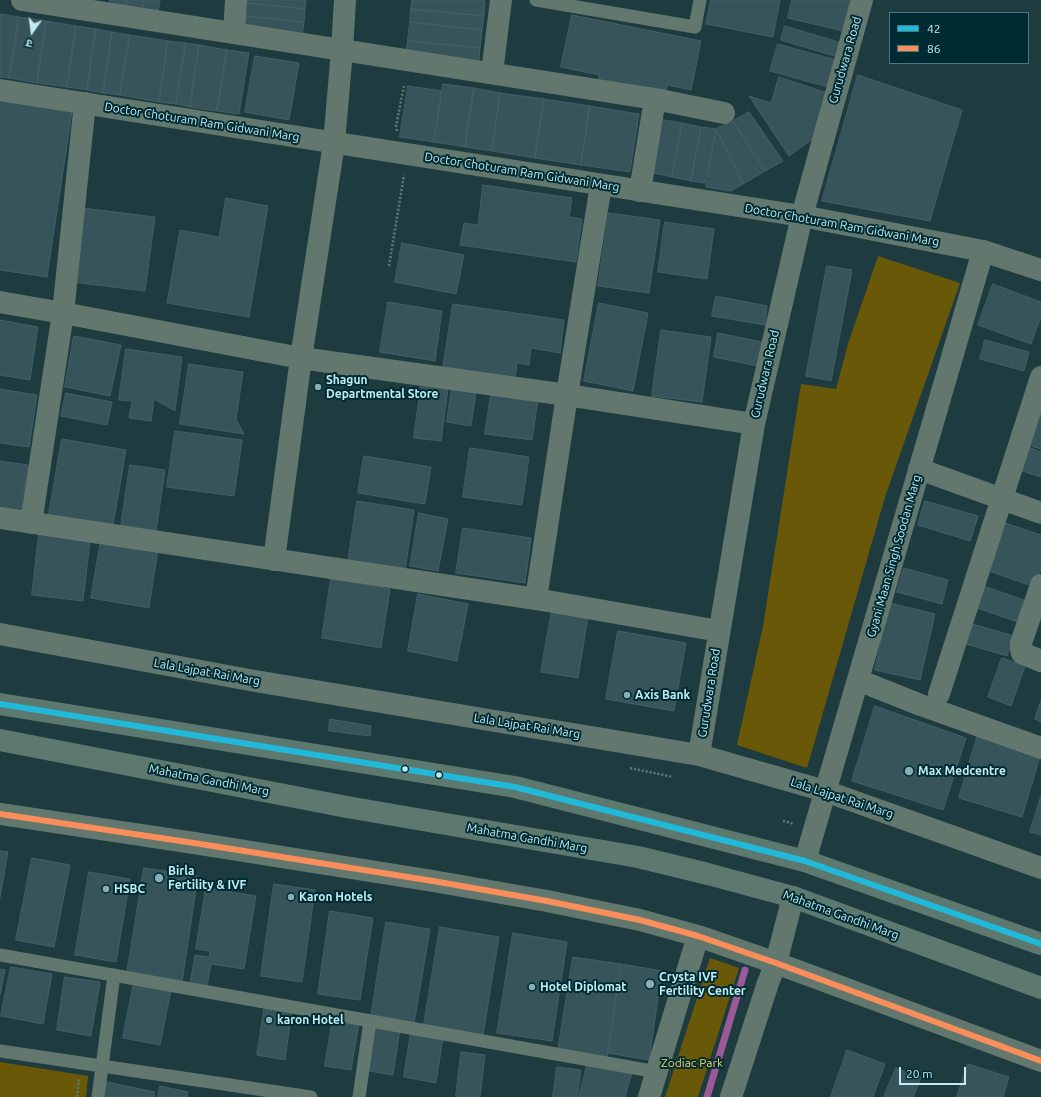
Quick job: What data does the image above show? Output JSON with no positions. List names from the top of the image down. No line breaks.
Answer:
{"streets":{"main road":["Mahatma Gandhi Marg"],"street":["Gurudwara Road","Doctor Choturam Ram Gidwani Marg","Gyani Maan Singh Soodan Marg","Lala Lajpat Rai Marg"]},"crossings":[["Gurudwara Road","Doctor Choturam Ram Gidwani Marg"],["Gurudwara Road","Lala Lajpat Rai Marg"],["Doctor Choturam Ram Gidwani Marg","Gyani Maan Singh Soodan Marg"],["Gyani Maan Singh Soodan Marg","Lala Lajpat Rai Marg"]],"parks":["Zodiac Park"],"places":["Shagun Departmental Store","Axis Bank","Max Medcentre","Birla Fertility & IVF","HSBC","Karon Hotels","Crysta IVF Fertility Center","Hotel Diplomat","karon Hotel"],"lines":["transit line 42","transit line 86"],"legend":["42","86"],"scale_bar":"20 m","north":"bottom"}
